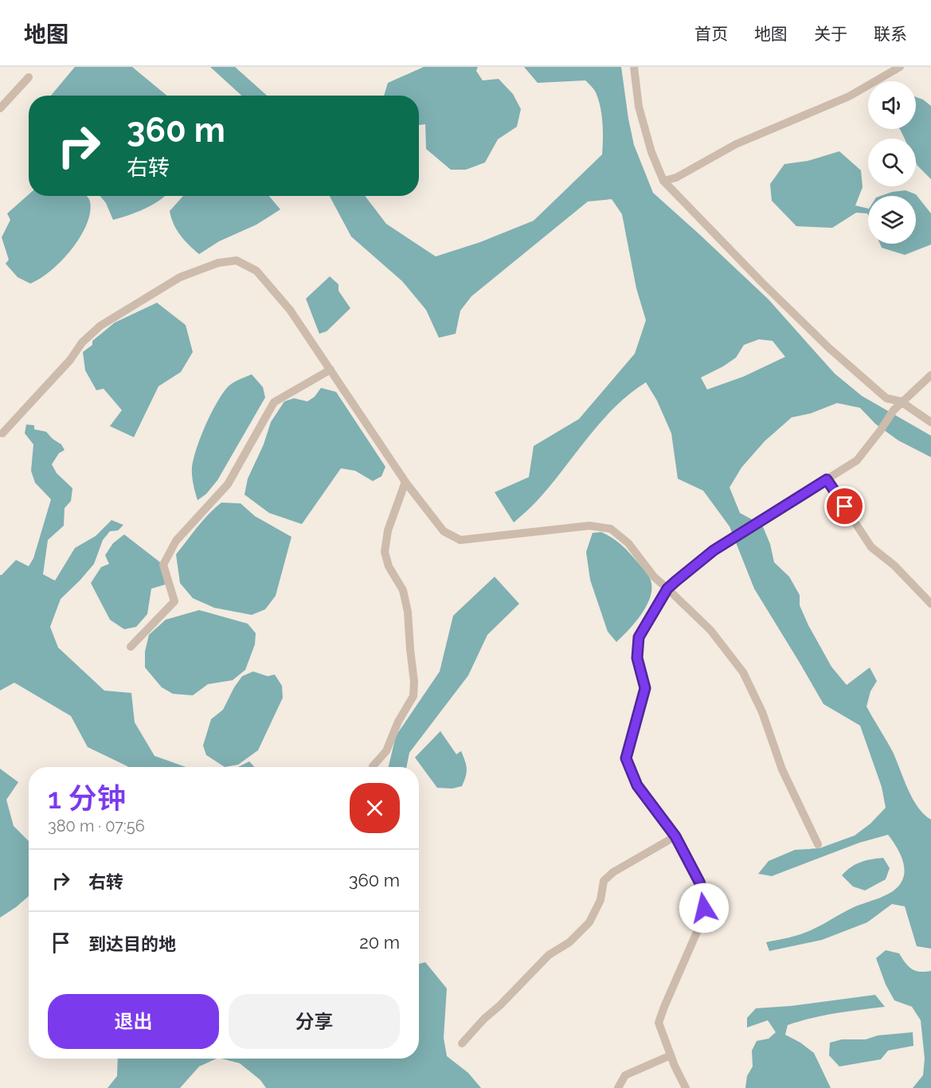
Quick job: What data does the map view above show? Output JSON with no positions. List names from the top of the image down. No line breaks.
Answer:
{"page":{"header":"地图","nav":["首页","地图","关于","联系"],"turn":["360 m","右转"],"heading":["1 分钟","380 m · 07:56"],"list":[{"name":"右转","value":"360 m"},{"name":"到达目的地","value":"20 m"}],"buttons":["退出","分享"]}}
